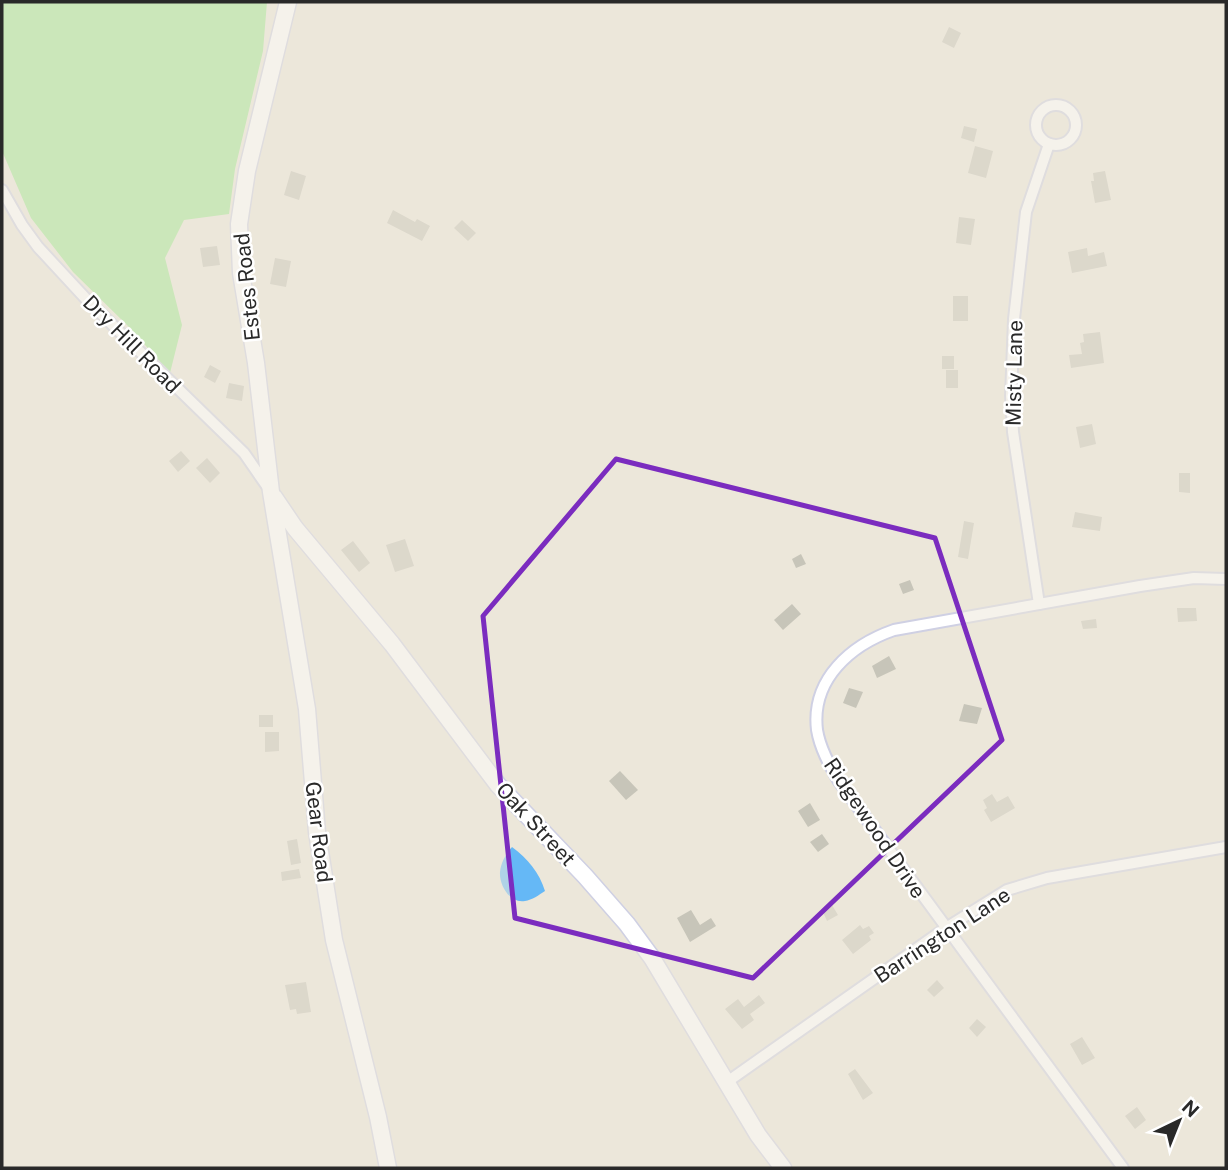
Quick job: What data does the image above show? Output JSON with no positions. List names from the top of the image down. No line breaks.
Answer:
{"streets":{"street":["Estes Road","Dry Hill Road","Misty Lane","Oak Street","Ridgewood Drive","Gear Road","Barrington Lane"]},"crossings":[["Estes Road","Dry Hill Road"],["Estes Road","Oak Street"],["Estes Road","Gear Road"],["Dry Hill Road","Oak Street"],["Dry Hill Road","Gear Road"],["Misty Lane","Ridgewood Drive"],["Oak Street","Gear Road"],["Oak Street","Barrington Lane"],["Ridgewood Drive","Barrington Lane"]],"north":"top right"}
